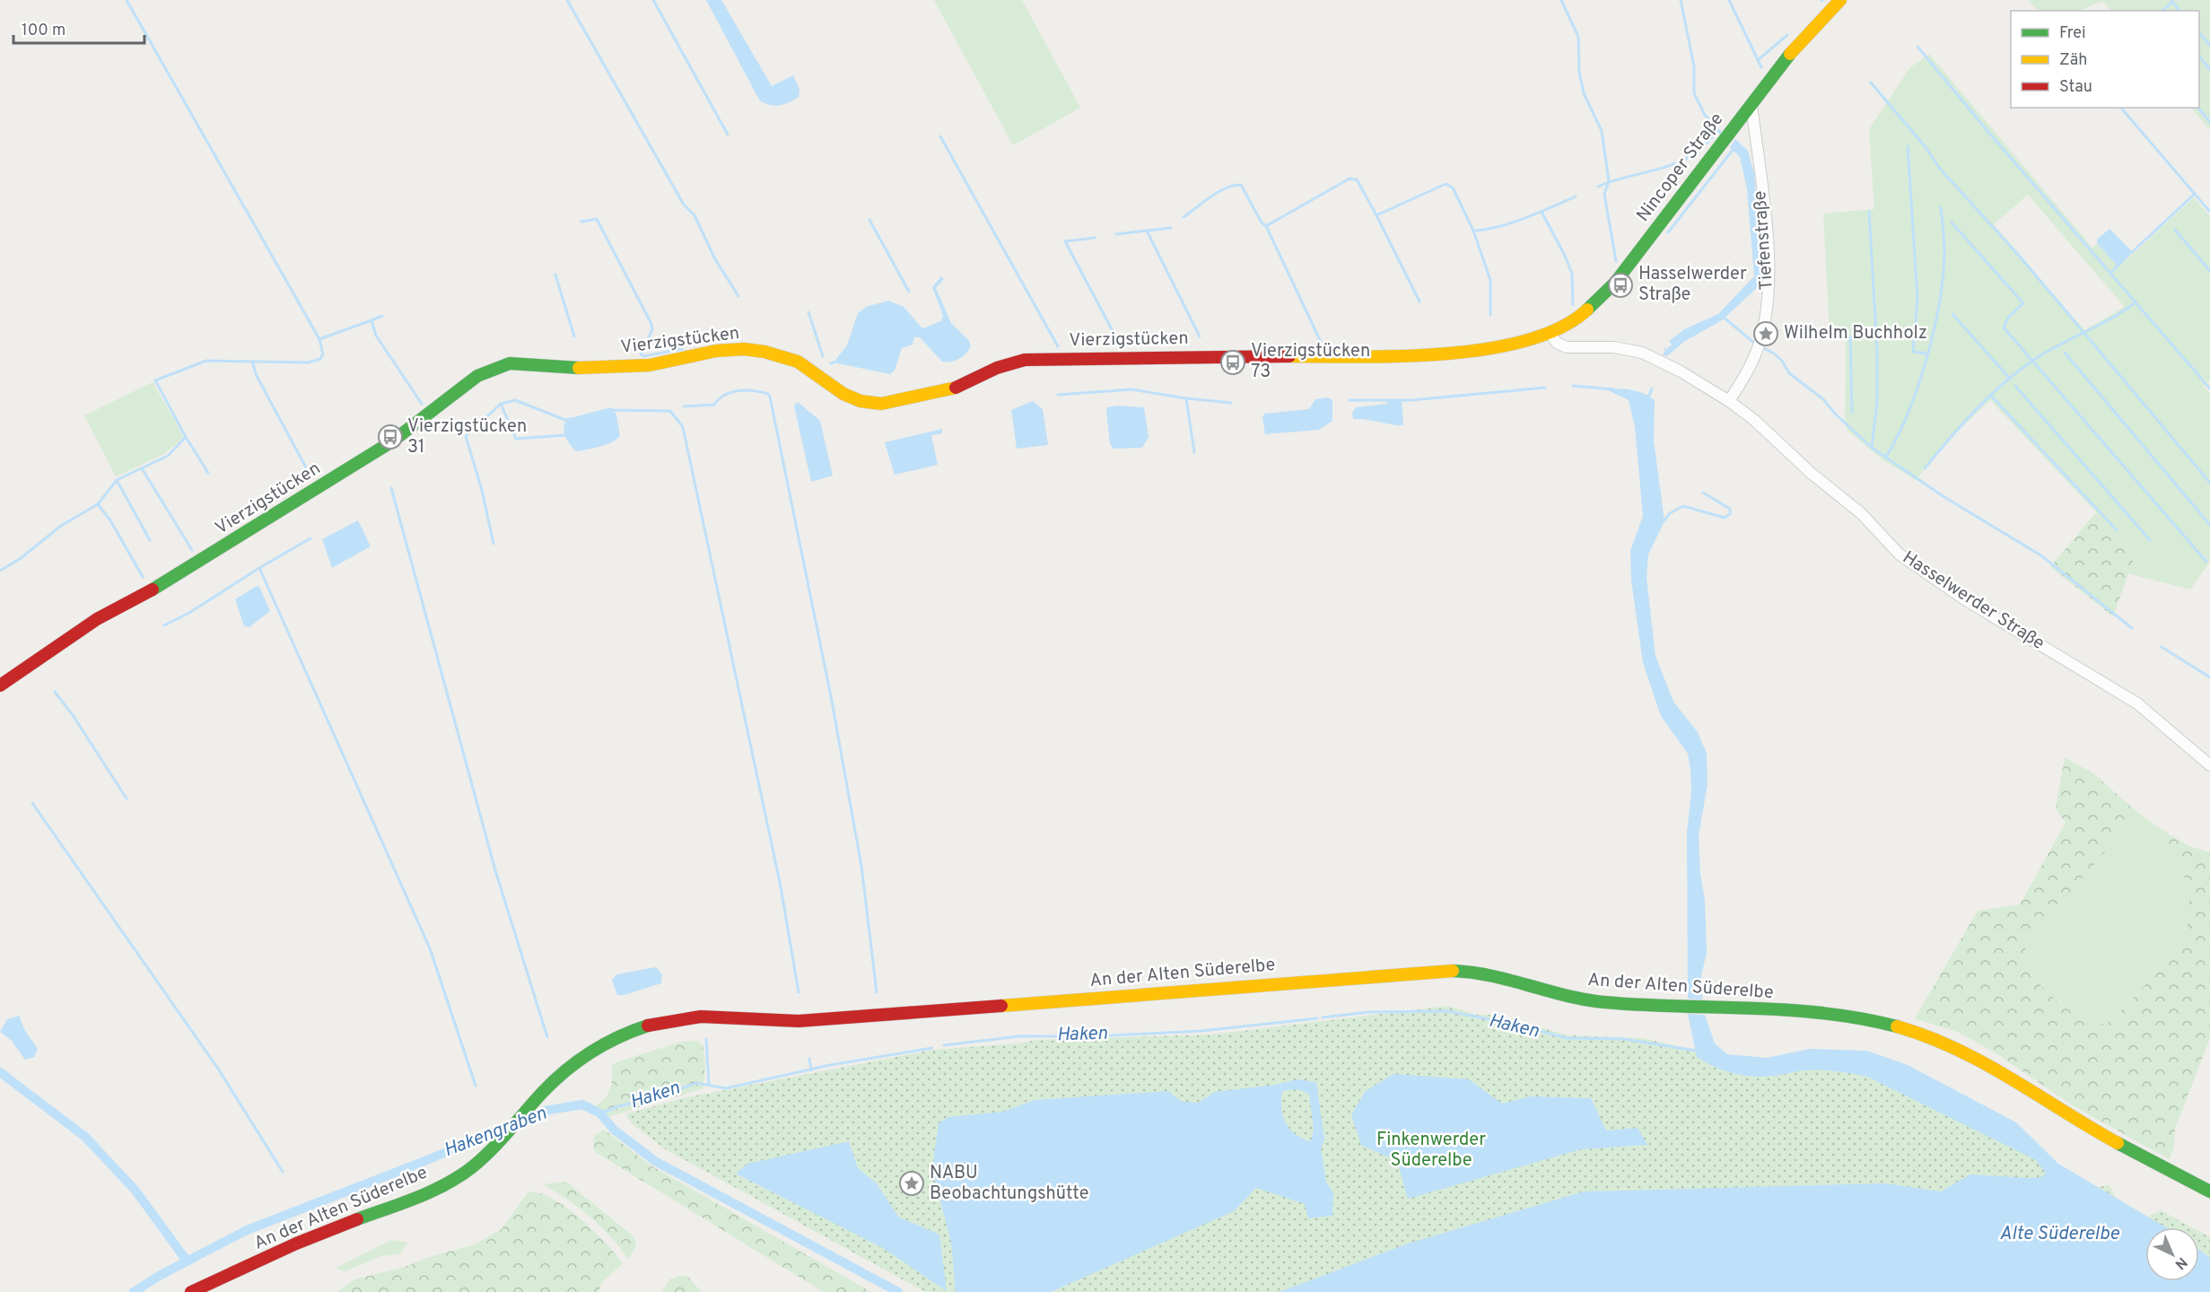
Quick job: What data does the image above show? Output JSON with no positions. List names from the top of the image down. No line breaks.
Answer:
{"streets":{"main road":["Nincoper Straße","Vierzigstücken","An der Alten Süderelbe"],"street":["Tiefenstraße","Hasselwerder Straße"]},"crossings":[["Nincoper Straße","Tiefenstraße"],["Nincoper Straße","Vierzigstücken"],["Nincoper Straße","Hasselwerder Straße"],["Tiefenstraße","Hasselwerder Straße"]],"water":["Haken","Hakengraben","Alte Süderelbe"],"parks":["Finkenwerder Süderelbe"],"places":{"bus stop":["Hasselwerder Straße","Vierzigstücken 73","Vierzigstücken 31"],"place":["Wilhelm Buchholz","NABU Beobachtungshütte"]},"legend":["Frei","Zäh","Stau"],"scale_bar":"100 m","north":"bottom right"}
